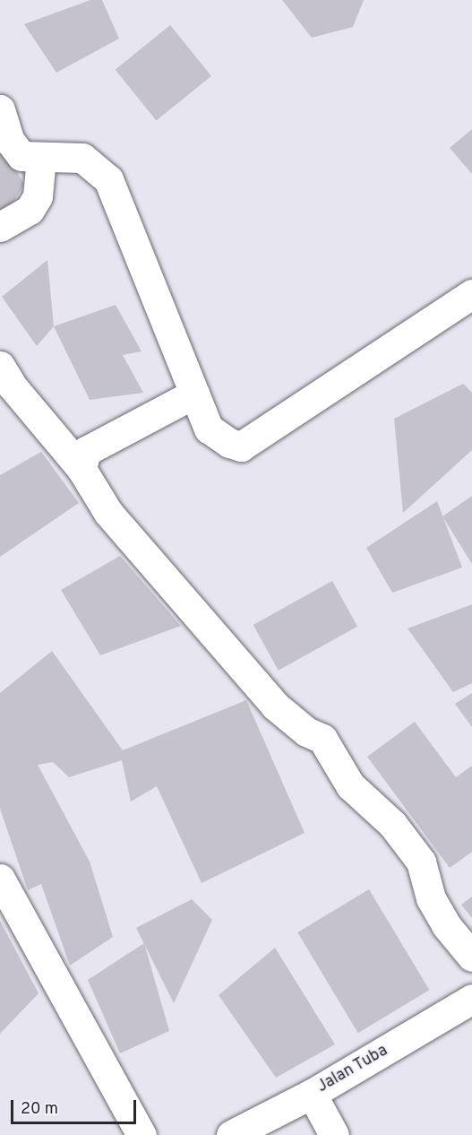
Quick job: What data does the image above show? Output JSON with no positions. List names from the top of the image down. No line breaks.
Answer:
{"streets":{"street":["Jalan Tuba"]},"scale_bar":"20 m"}
